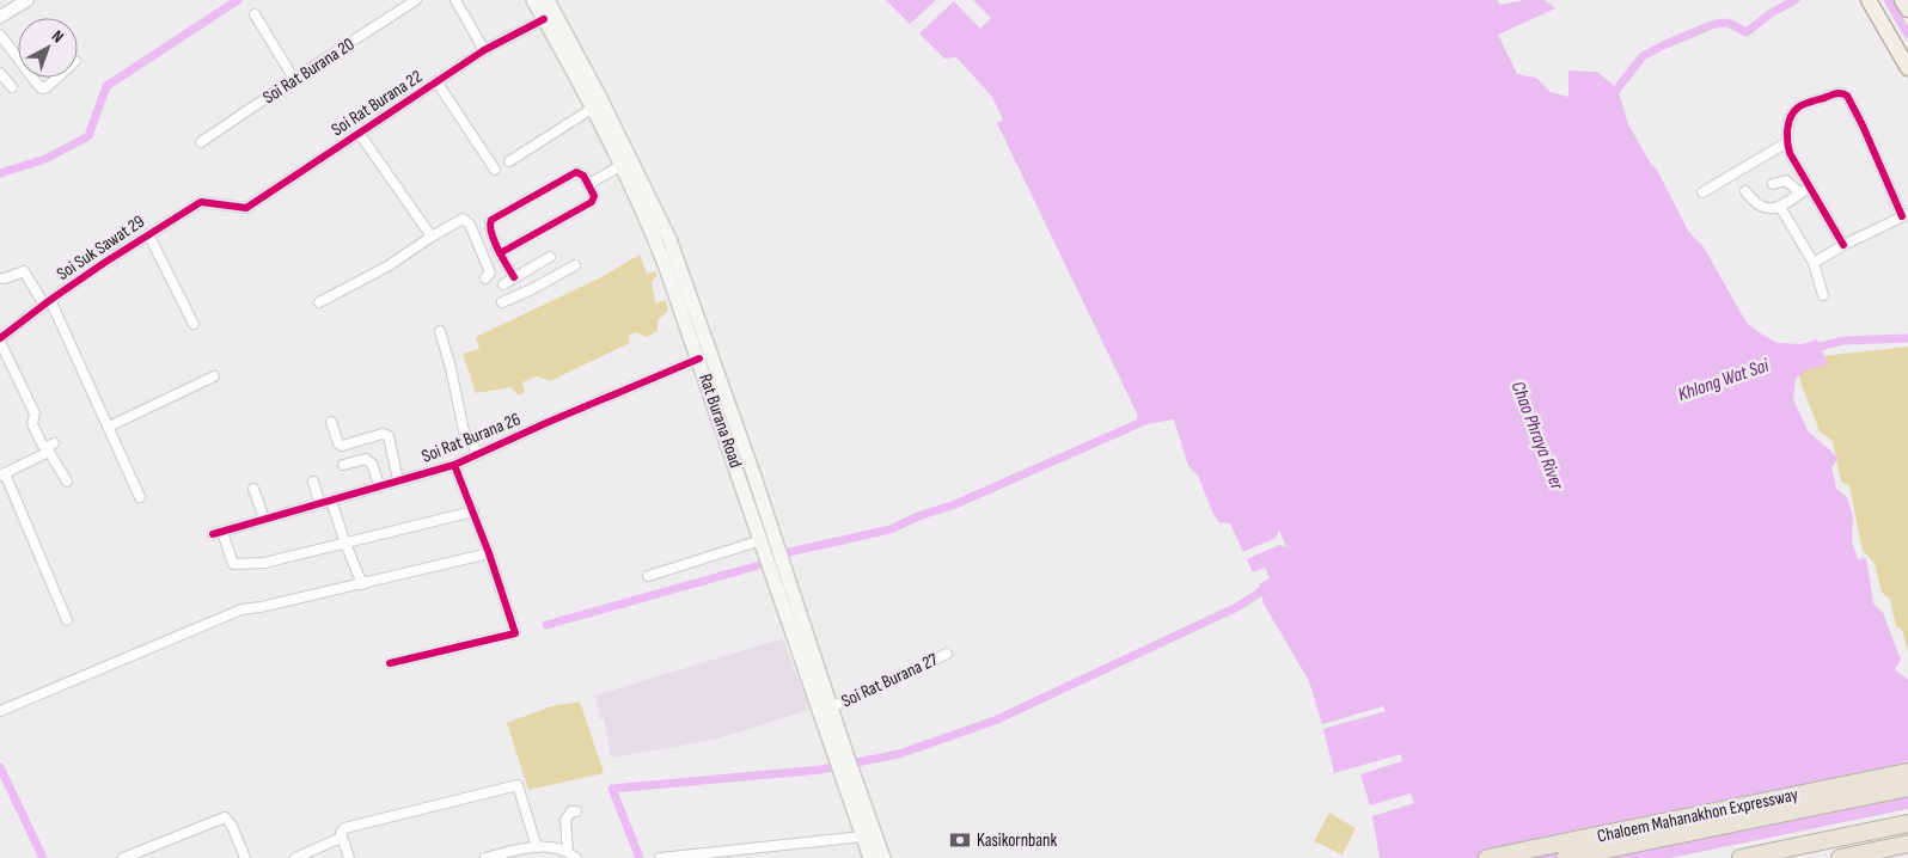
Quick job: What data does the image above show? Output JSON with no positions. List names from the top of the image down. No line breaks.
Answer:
{"streets":{"highway":["Chaloem Mahanakhon Expressway"],"main road":["Rat Burana Road"],"street":["Soi Rat Burana 20","Soi Rat Burana 22","Soi Suk Sawat 29","Soi Rat Burana 26","Soi Rat Burana 27"]},"crossings":[["Soi Rat Burana 22","Soi Suk Sawat 29"],["Soi Rat Burana 22","Rat Burana Road"],["Rat Burana Road","Soi Rat Burana 26"],["Rat Burana Road","Soi Rat Burana 27"]],"water":["Khlong Wat Sai","Chao Phraya River"],"places":{"bank":["Kasikornbank"]},"north":"top right"}
